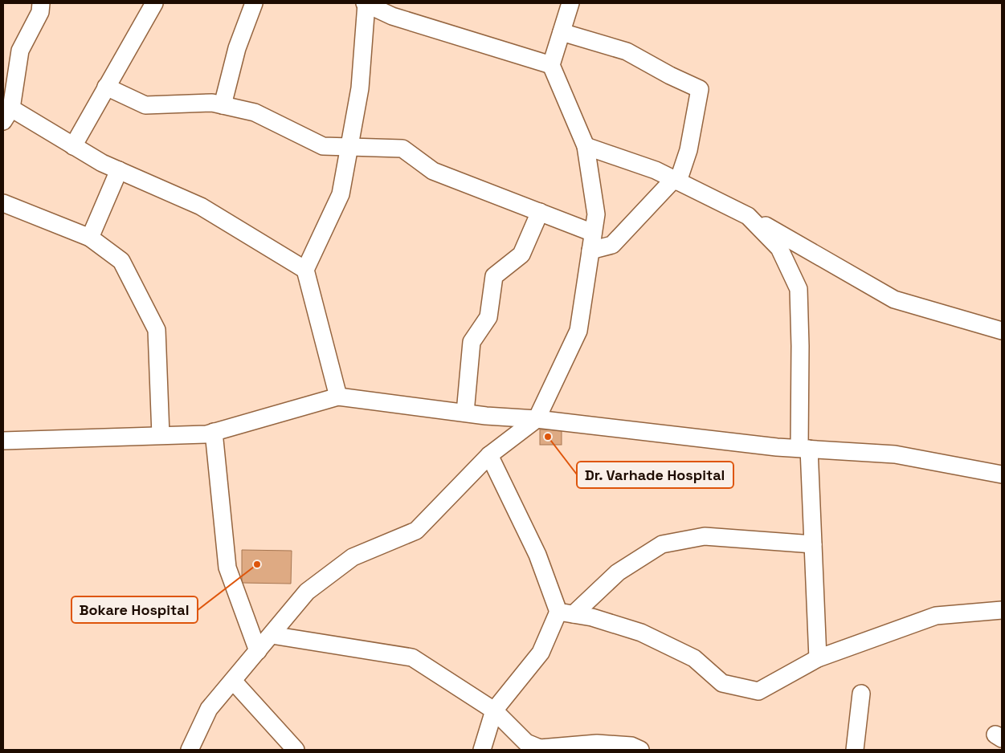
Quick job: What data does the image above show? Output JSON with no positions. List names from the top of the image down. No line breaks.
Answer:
{"places":["Dr. Varhade Hospital","Bokare Hospital"]}
